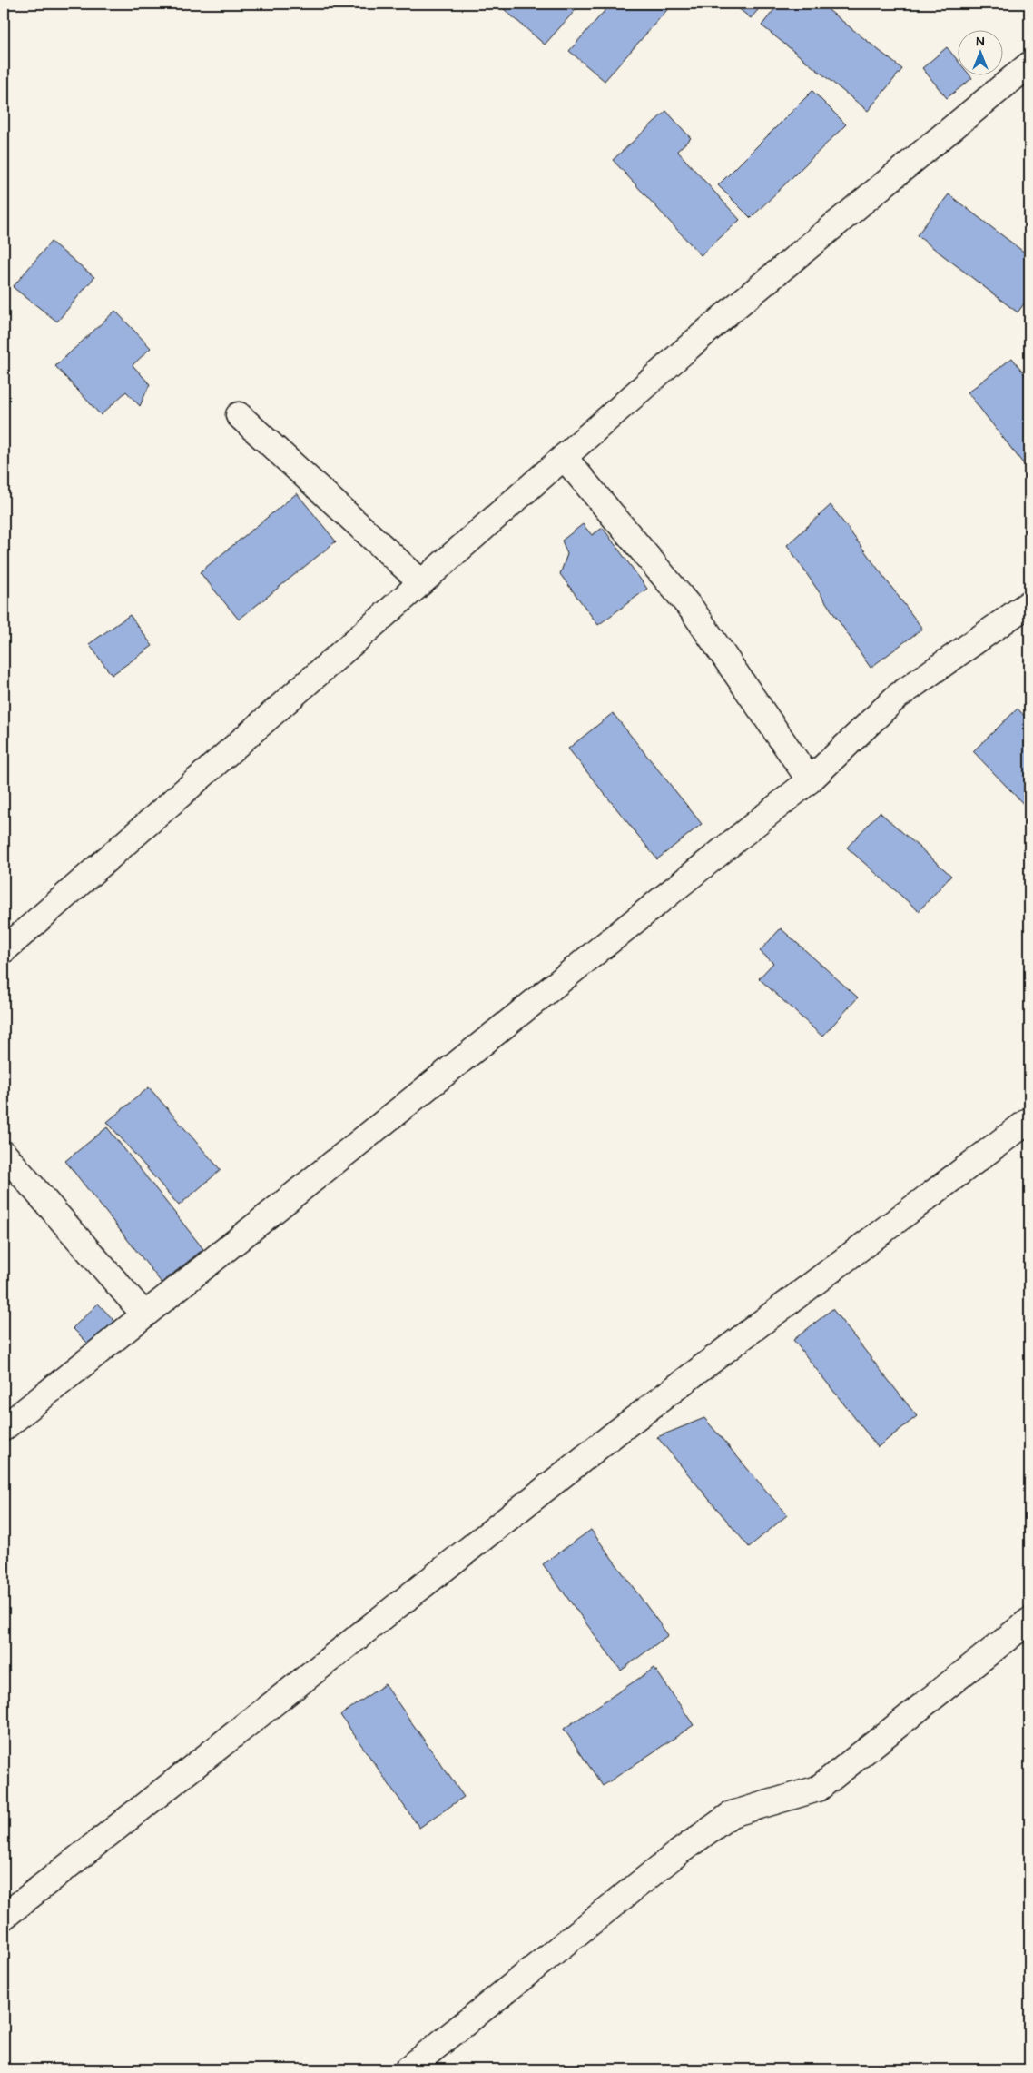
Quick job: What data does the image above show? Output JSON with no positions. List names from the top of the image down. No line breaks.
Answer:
{"north":"top"}
